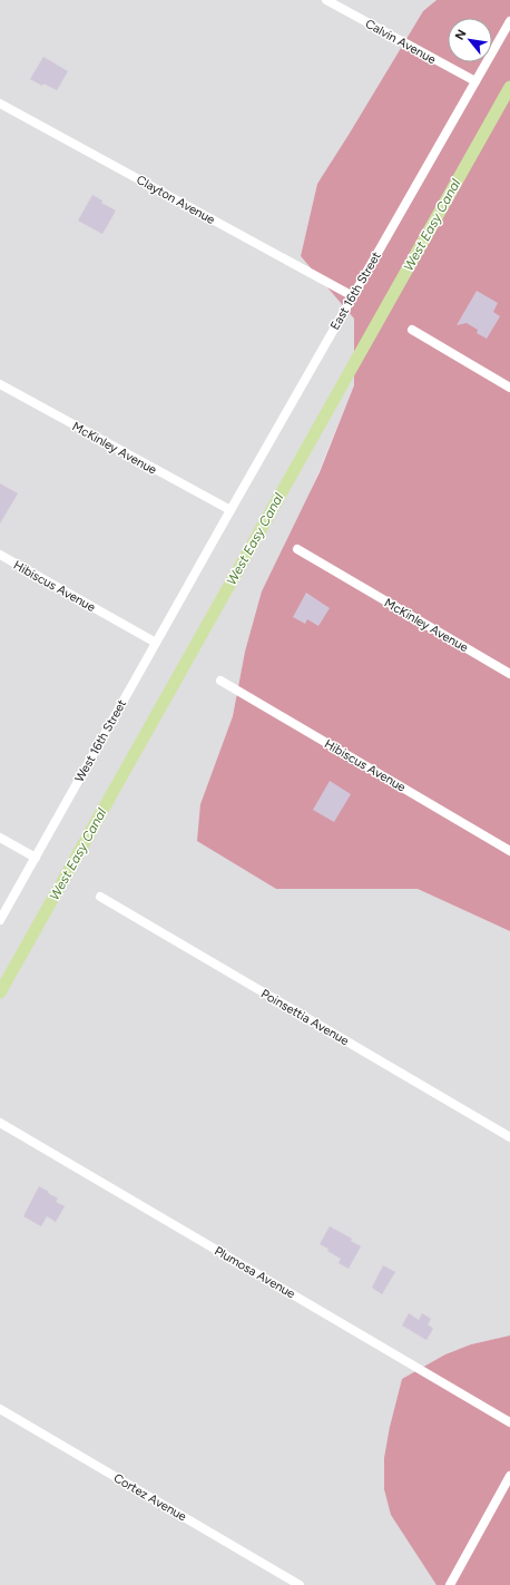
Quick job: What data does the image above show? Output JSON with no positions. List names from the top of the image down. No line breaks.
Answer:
{"streets":{"street":["Calvin Avenue","Clayton Avenue","East 16th Street","McKinley Avenue","Hibiscus Avenue","West 16th Street","Poinsettia Avenue","Plumosa Avenue","Cortez Avenue"]},"crossings":[["Calvin Avenue","East 16th Street"],["Clayton Avenue","East 16th Street"],["East 16th Street","McKinley Avenue"],["East 16th Street","West 16th Street"],["Hibiscus Avenue","West 16th Street"]],"water":["West Easy Canal"],"north":"top left"}
